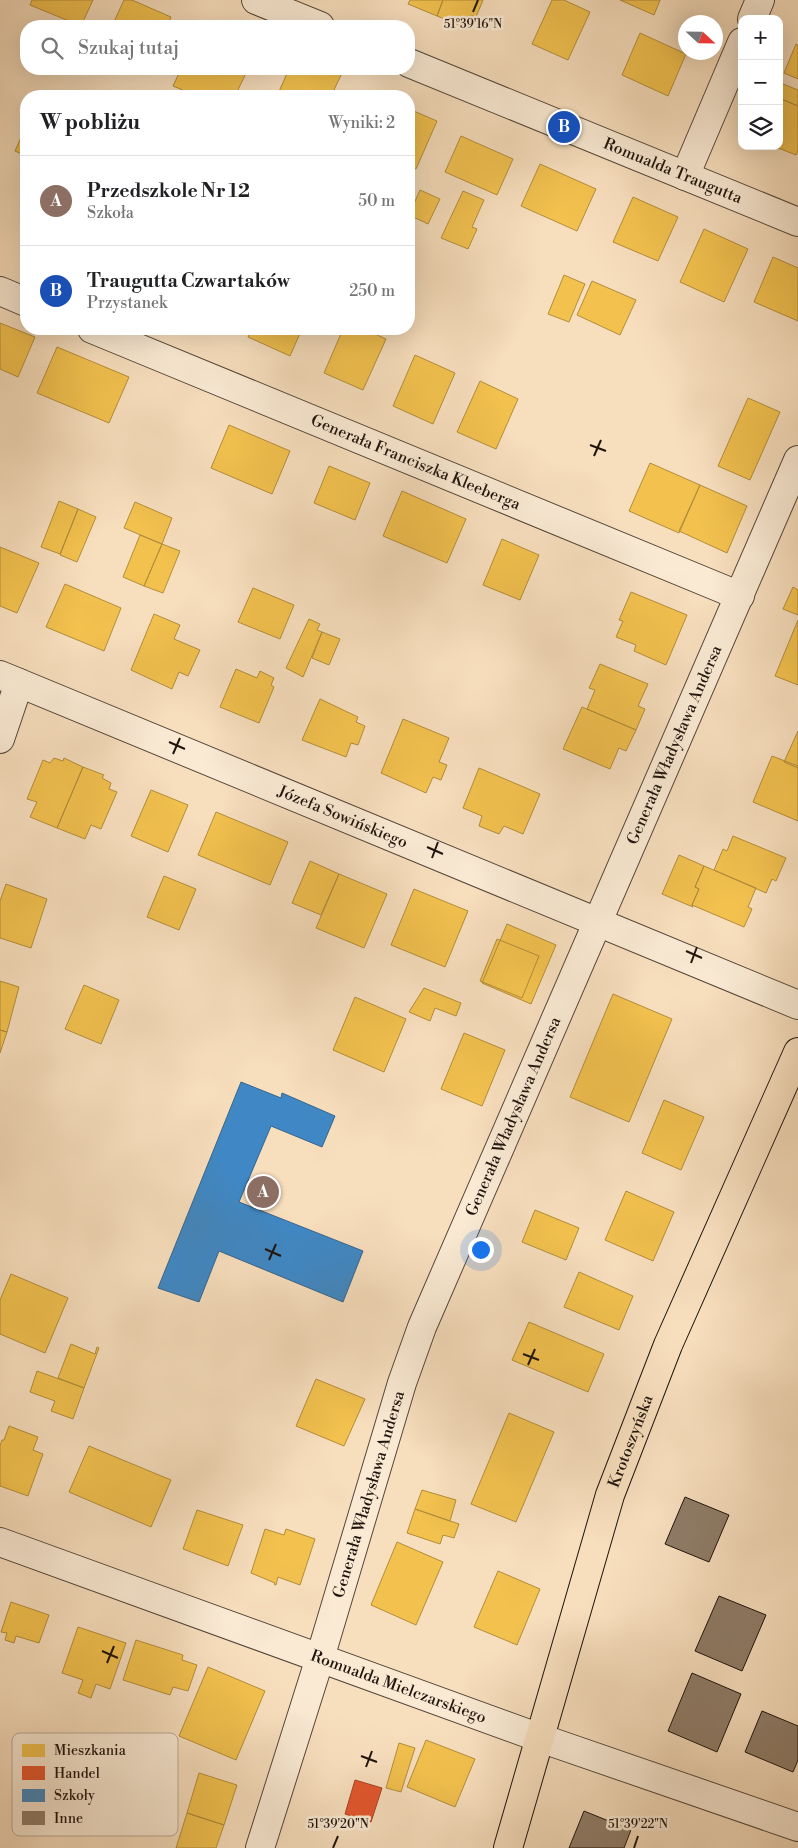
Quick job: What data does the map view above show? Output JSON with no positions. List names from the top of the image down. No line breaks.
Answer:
{"streets":{"main road":["Krotoszyńska"],"street":["Romualda Traugutta","Generała Franciszka Kleeberga","Generała Władysława Andersa","Józefa Sowińskiego","Romualda Mielczarskiego"]},"crossings":[["Generała Franciszka Kleeberga","Generała Władysława Andersa"],["Generała Władysława Andersa","Józefa Sowińskiego"],["Generała Władysława Andersa","Romualda Mielczarskiego"],["Krotoszyńska","Romualda Mielczarskiego"]],"legend":["Mieszkania","Handel","Szkoły","Inne"],"north":"right","page":{"map_buttons":["+","−"],"search":"Szukaj tutaj","heading":["W pobliżu","Wyniki: 2"],"pins":["B","A"],"list":[{"mark":"A","name":"Przedszkole Nr 12","note":"Szkoła","value":"50 m"},{"mark":"B","name":"Traugutta Czwartaków","note":"Przystanek","value":"250 m"}]},"coordinates":["51°39'16\"N","51°39'20\"N","51°39'22\"N"]}
